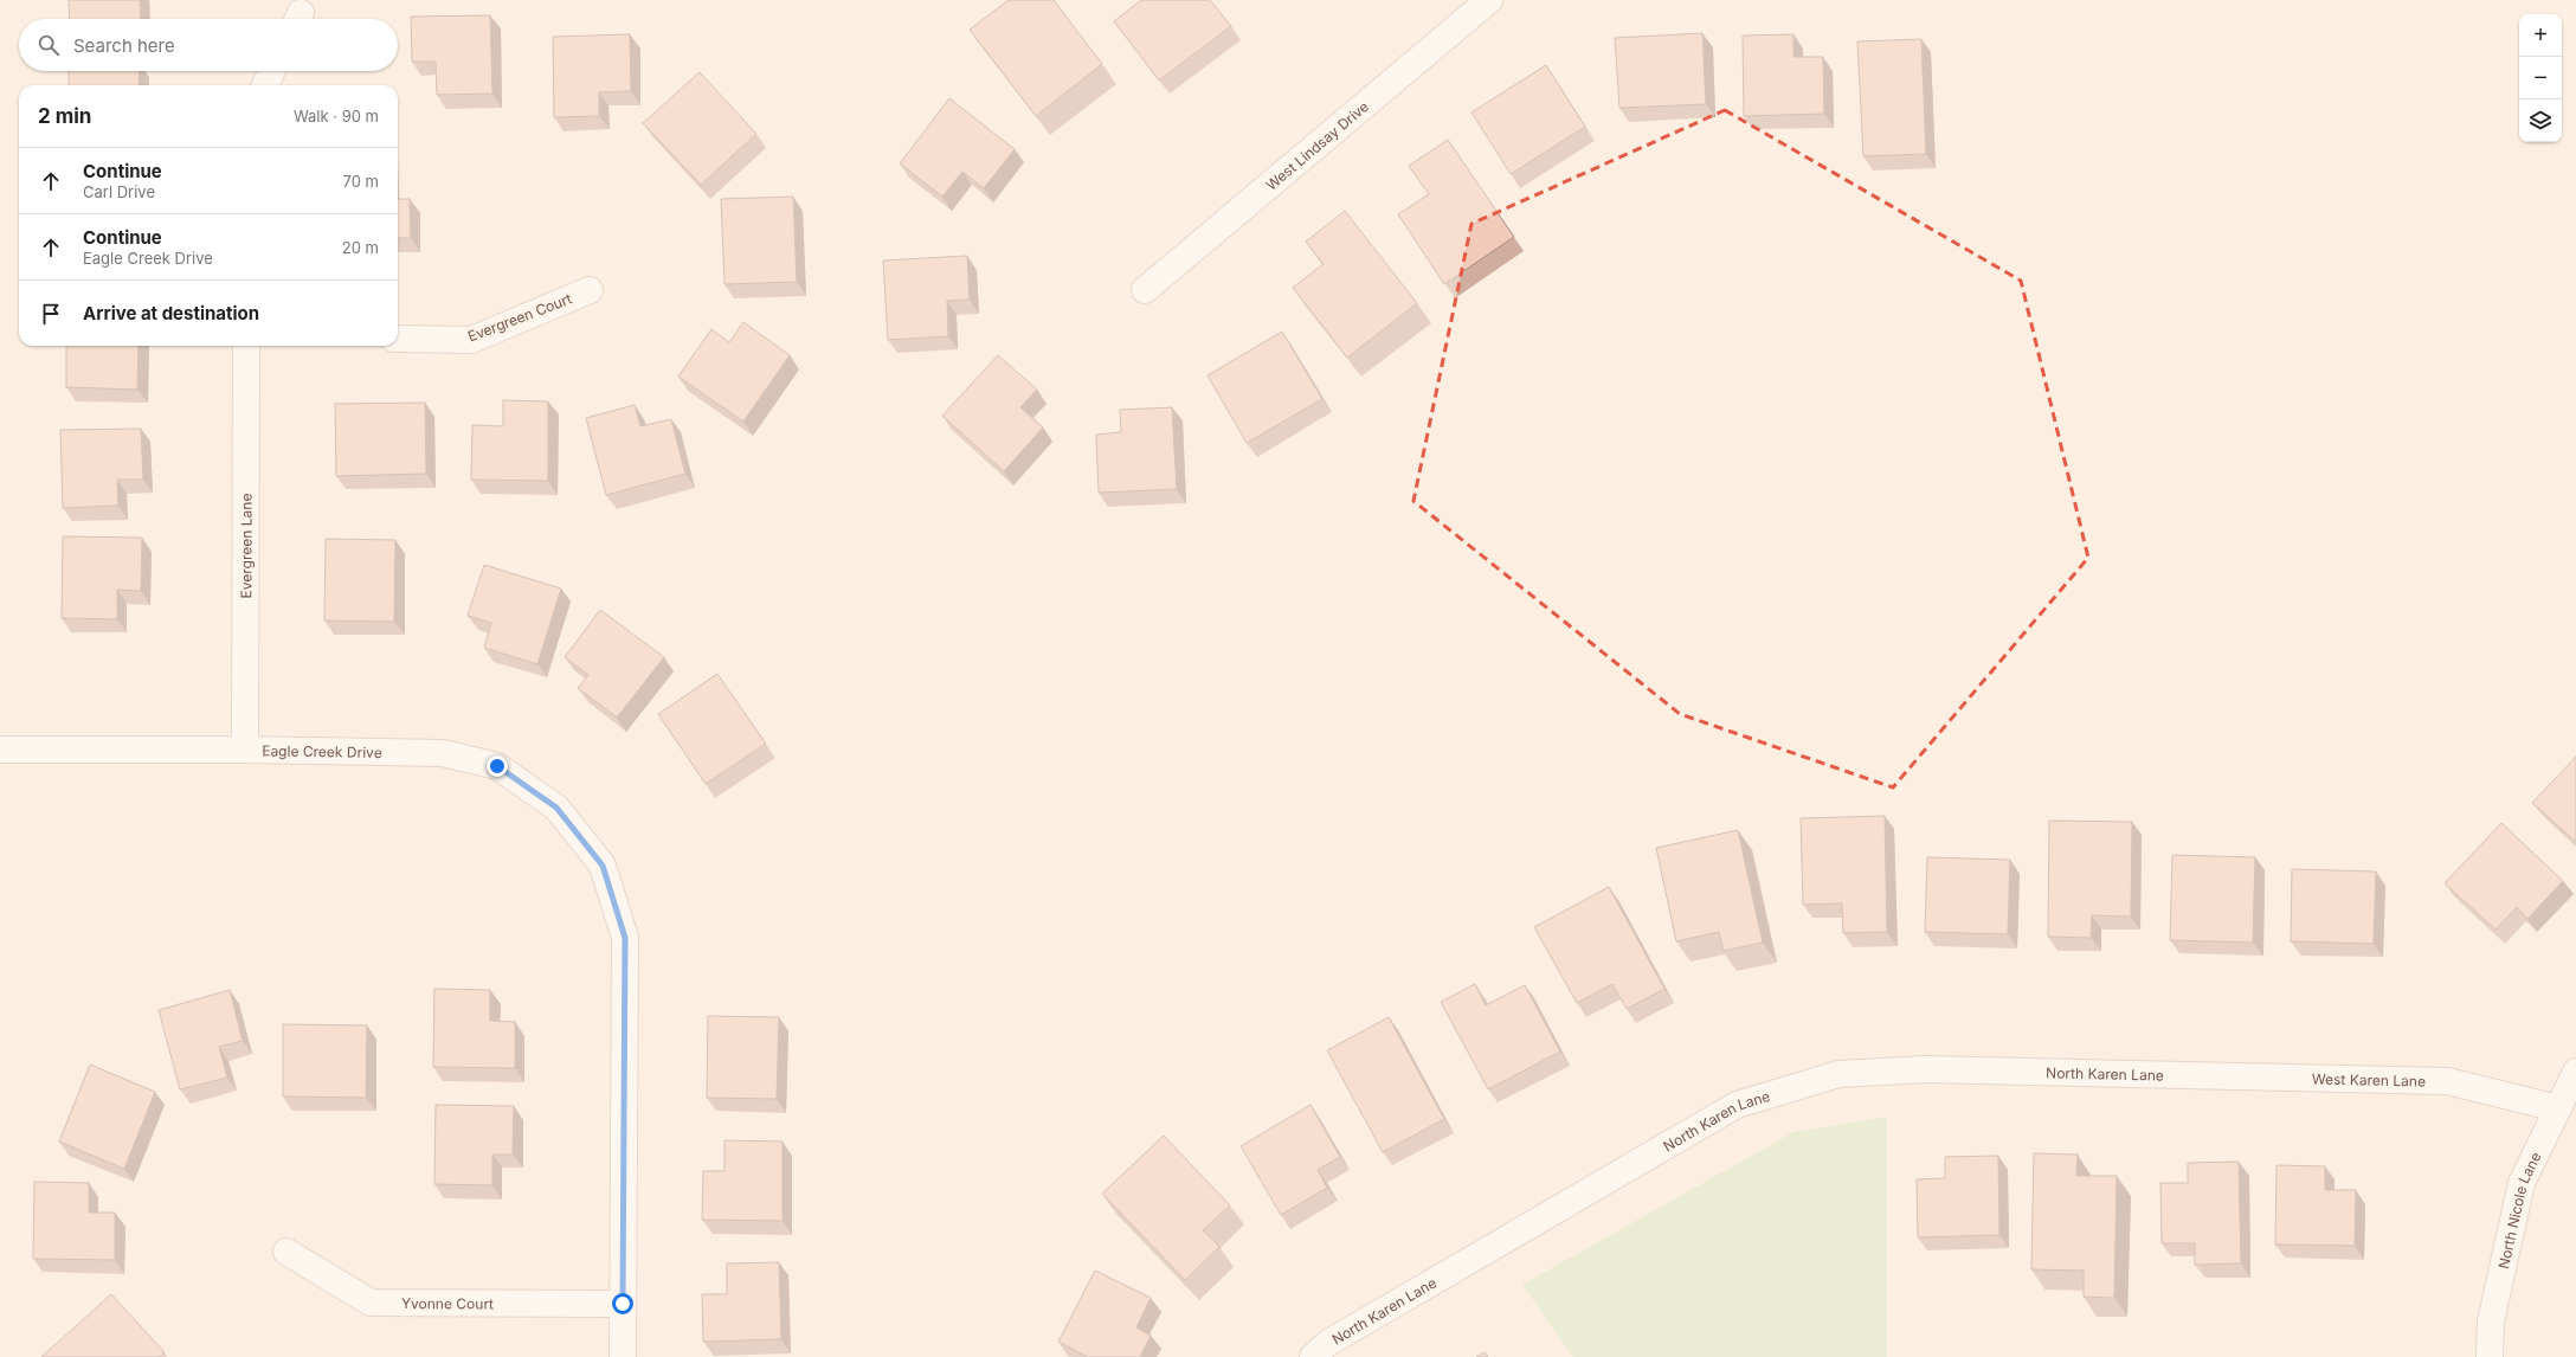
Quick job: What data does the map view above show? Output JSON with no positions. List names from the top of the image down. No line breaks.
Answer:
{"streets":{"street":["West Lindsay Drive","Evergreen Court","Evergreen Lane","Eagle Creek Drive","North Karen Lane","West Karen Lane","North Nicole Lane","Yvonne Court"]},"crossings":[["Evergreen Lane","Eagle Creek Drive"],["Eagle Creek Drive","Yvonne Court"],["North Karen Lane","West Karen Lane"],["West Karen Lane","North Nicole Lane"]],"page":{"map_buttons":["+","−"],"search":"Search here","heading":["2 min","Walk · 90 m"],"list":[["Continue","Carl Drive","70 m"],["Continue","Eagle Creek Drive","20 m"],"Arrive at destination"]}}
